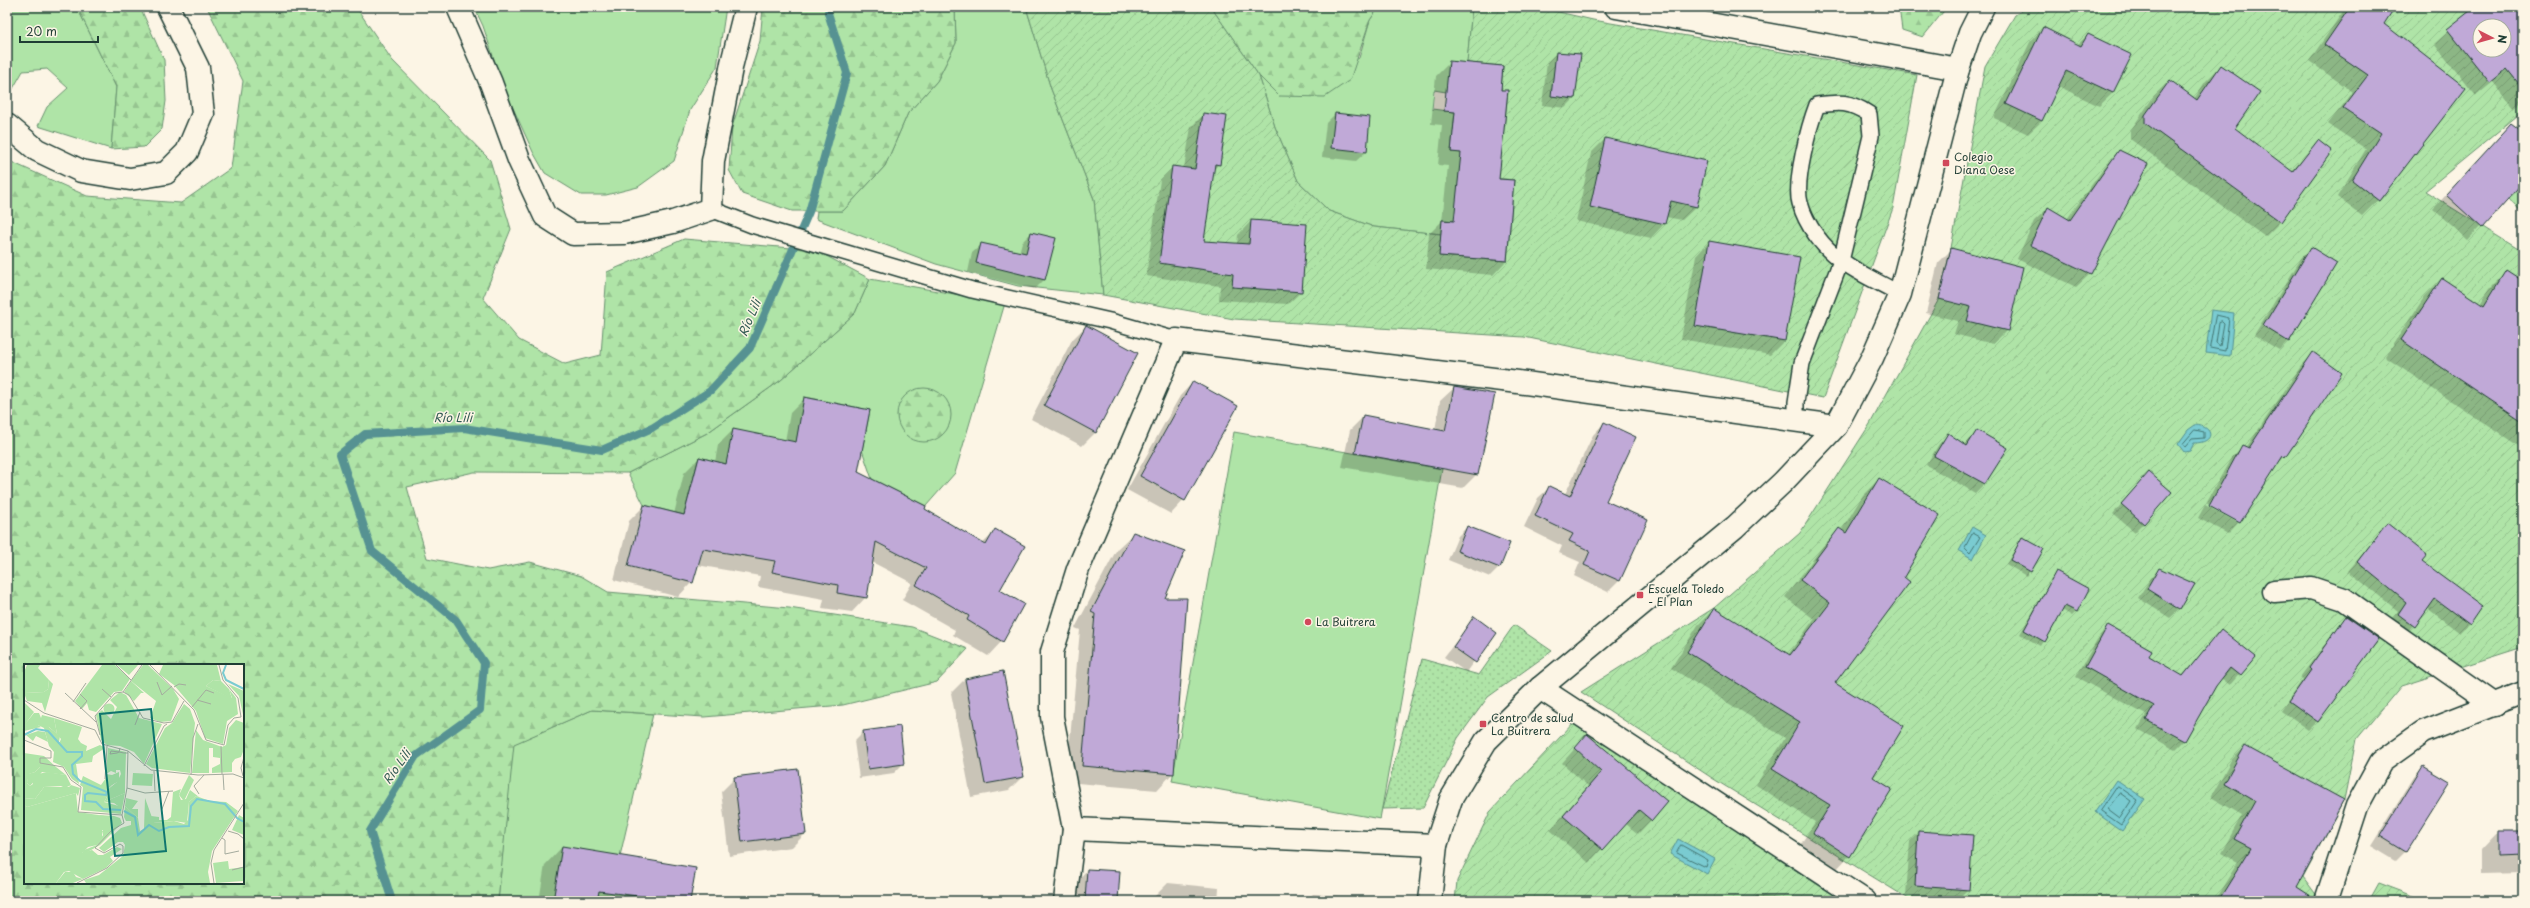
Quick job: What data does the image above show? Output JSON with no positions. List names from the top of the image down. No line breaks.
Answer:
{"water":["Río Lili"],"places":{"transit":["Colegio Diana Oese","Escuela Toledo - El Plan","Centro de salud La Buitrera"],"other":["La Buitrera"]},"scale_bar":"20 m","north":"right"}
